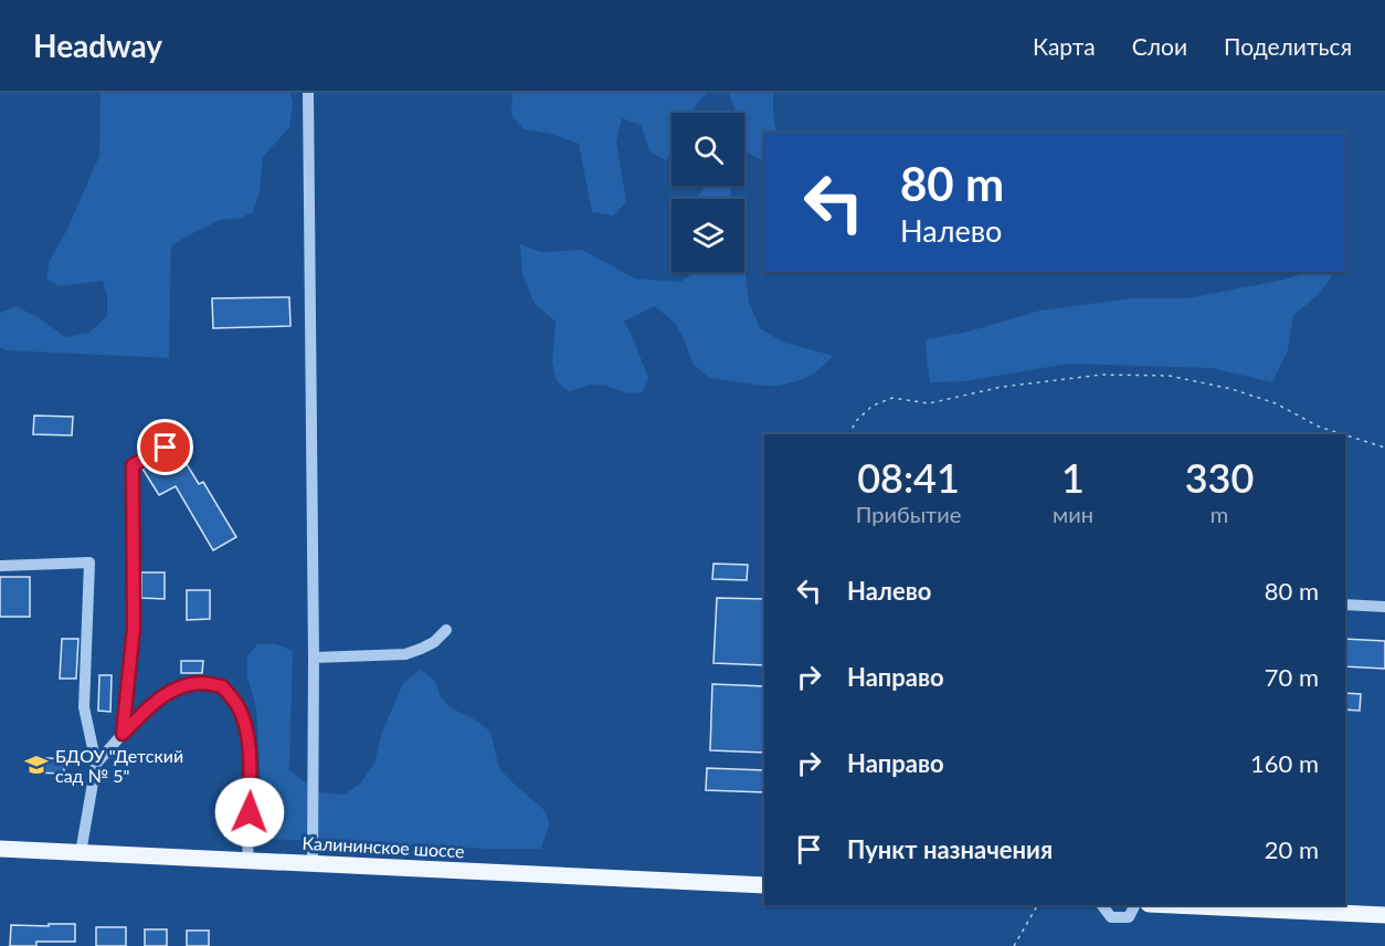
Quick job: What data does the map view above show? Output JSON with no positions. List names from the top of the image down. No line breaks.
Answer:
{"streets":{"main road":["Калининское шоссе"]},"places":{"school or university":["БДОУ \"Детский сад № 5\""]},"page":{"header":"Headway","nav":["Карта","Слои","Поделиться"],"turn":["80 m","Налево"],"eta":["08:41","Прибытие","1","мин","330","m"],"list":[{"name":"Налево","value":"80 m"},{"name":"Направо","value":"70 m"},{"name":"Направо","value":"160 m"},{"name":"Пункт назначения","value":"20 m"}]}}
